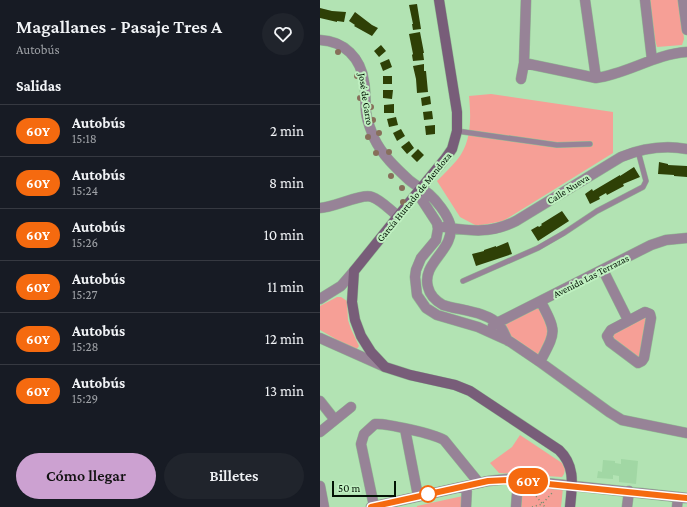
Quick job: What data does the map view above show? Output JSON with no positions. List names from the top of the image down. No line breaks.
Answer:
{"streets":{"street":["José de Garro","Calle Nueva","García Hurtado de Mendoza","Avenida Las Terrazas"]},"crossings":[["José de Garro","García Hurtado de Mendoza"],["Calle Nueva","Avenida Las Terrazas"]],"lines":["bus line 60Y"],"scale_bar":"50 m","page":{"heading":[["Magallanes - Pasaje Tres A","Autobús"],"Salidas"],"on_map":"60Y","list":[{"mark":"60Y","name":"Autobús","note":"15:18","value":"2 min"},{"mark":"60Y","name":"Autobús","note":"15:24","value":"8 min"},{"mark":"60Y","name":"Autobús","note":"15:26","value":"10 min"},{"mark":"60Y","name":"Autobús","note":"15:27","value":"11 min"},{"mark":"60Y","name":"Autobús","note":"15:28","value":"12 min"},{"mark":"60Y","name":"Autobús","note":"15:29","value":"13 min"}],"buttons":["Cómo llegar","Billetes"],"scale":"50 m"}}
